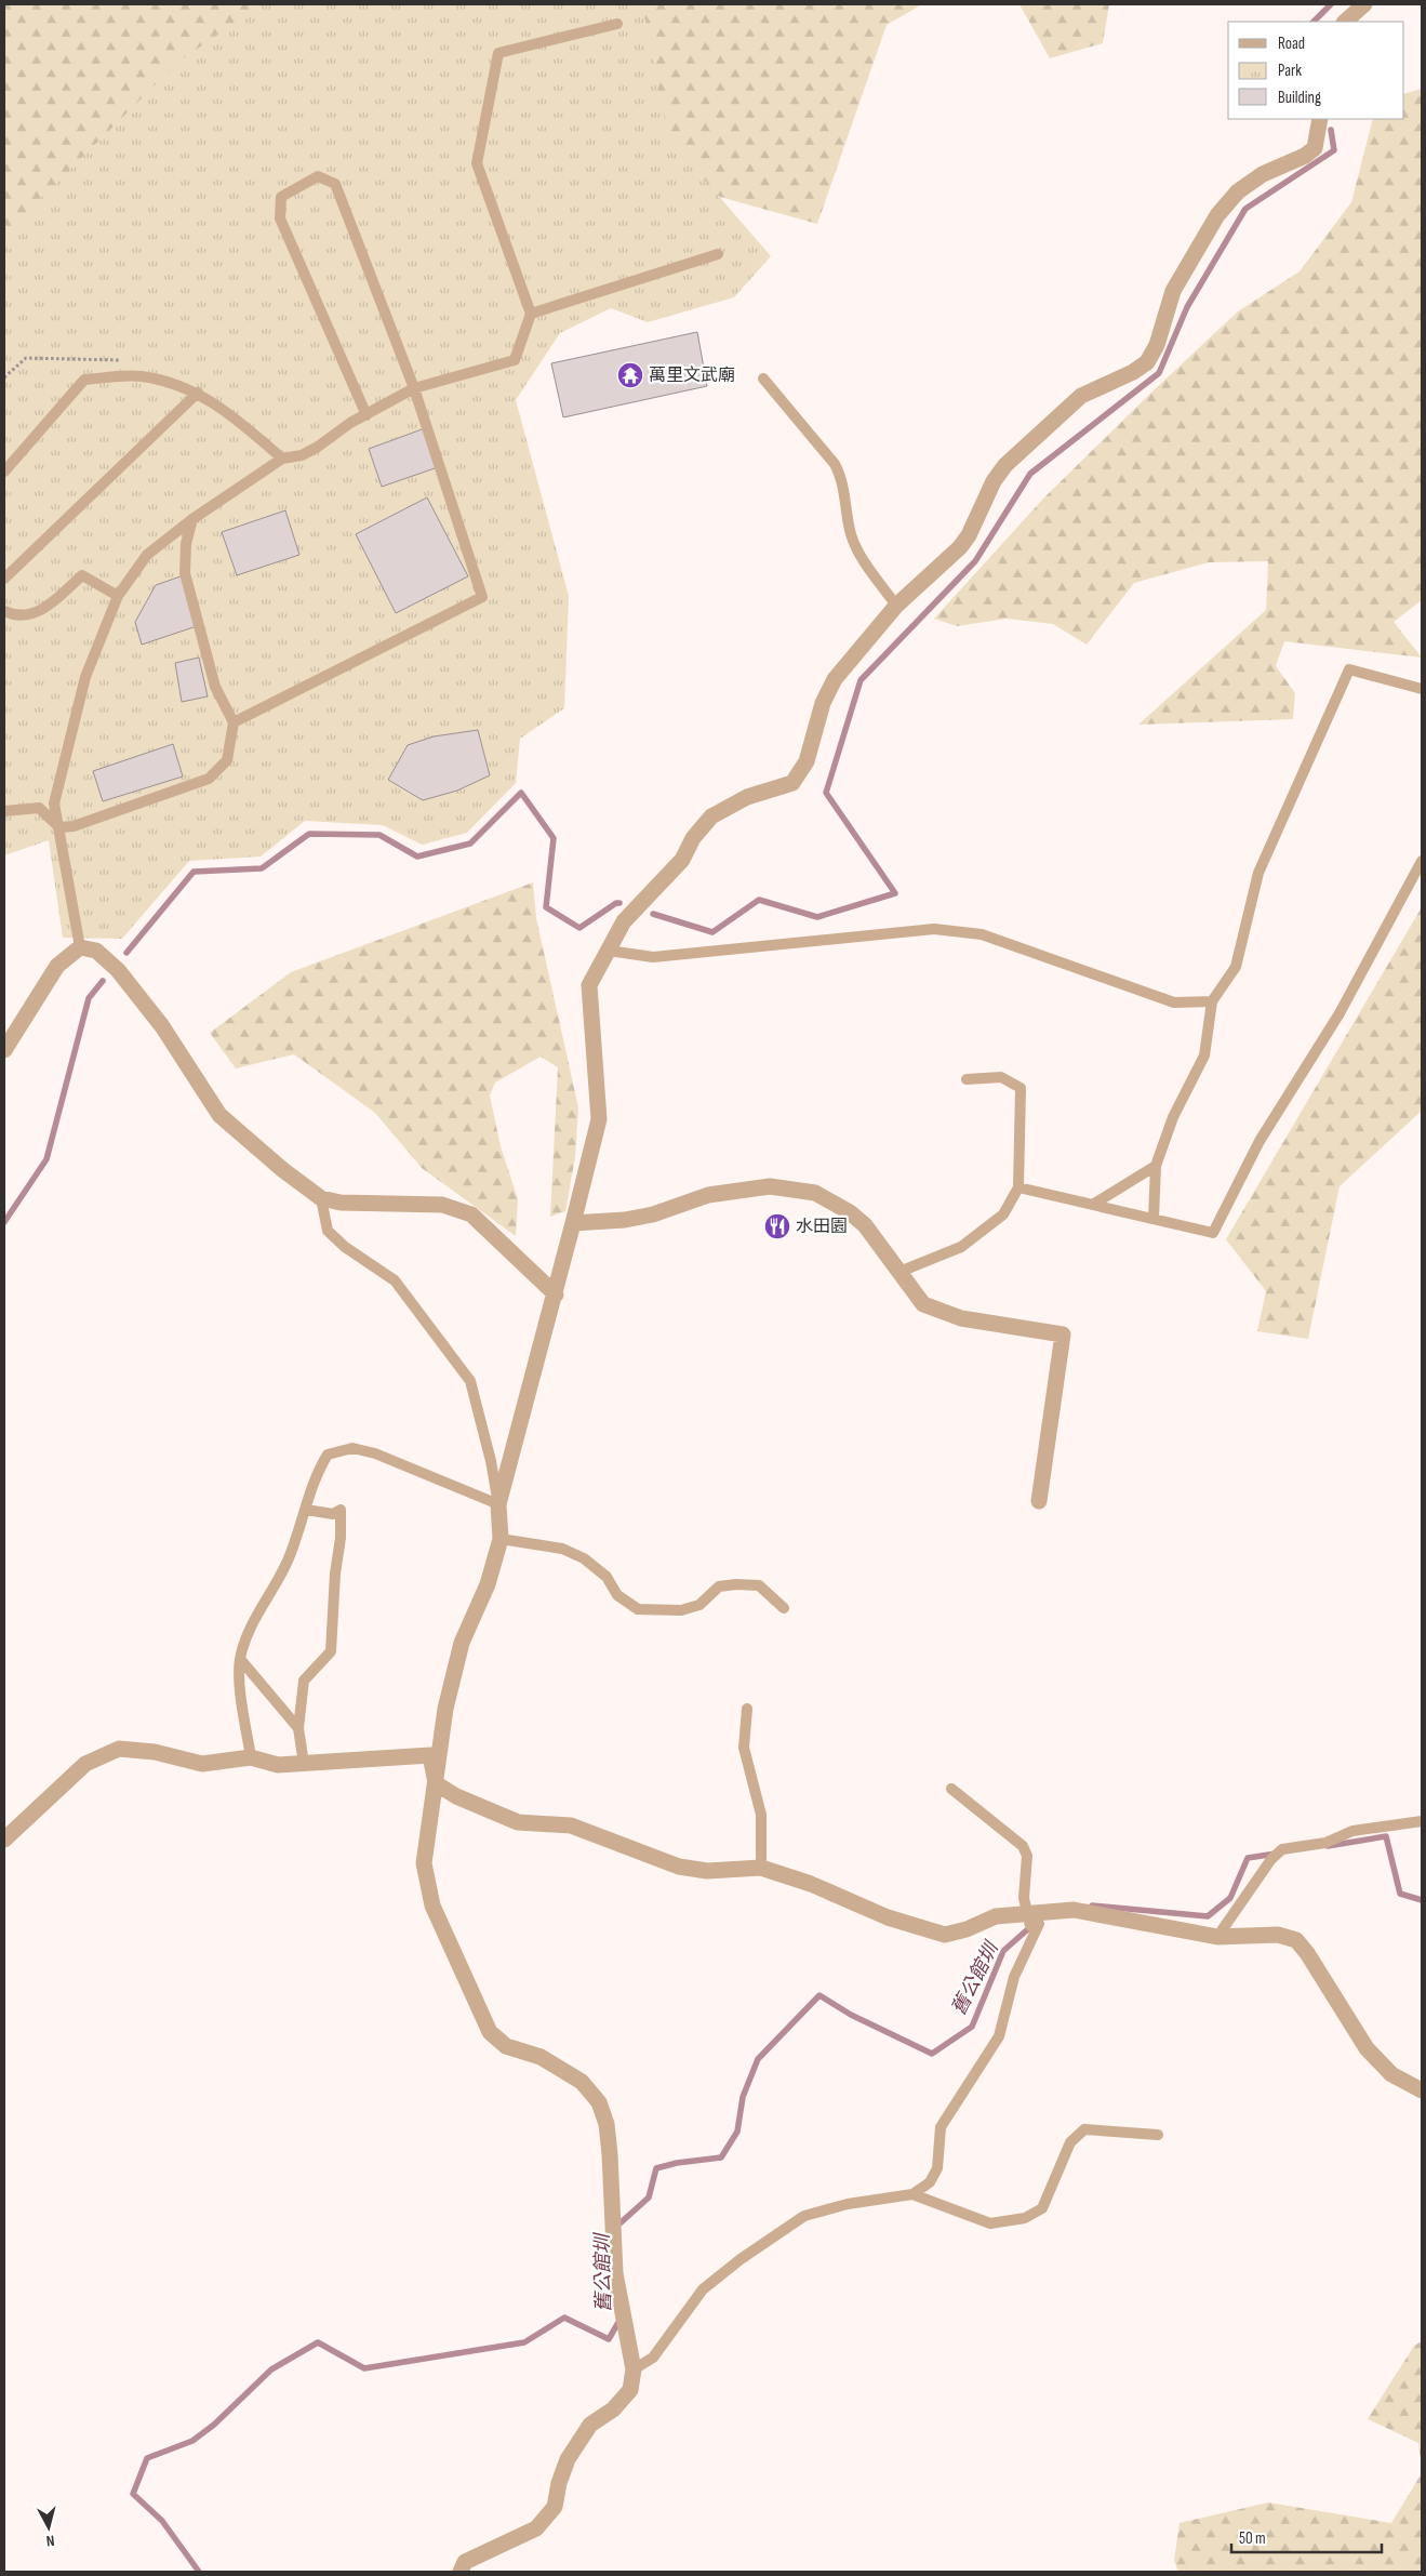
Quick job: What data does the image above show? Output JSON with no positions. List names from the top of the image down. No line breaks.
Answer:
{"water":["舊公館圳"],"places":{"temple":["萬里文武廟"],"restaurant":["水田園"]},"legend":["Road","Park","Building"],"scale_bar":"50 m","north":"bottom"}
